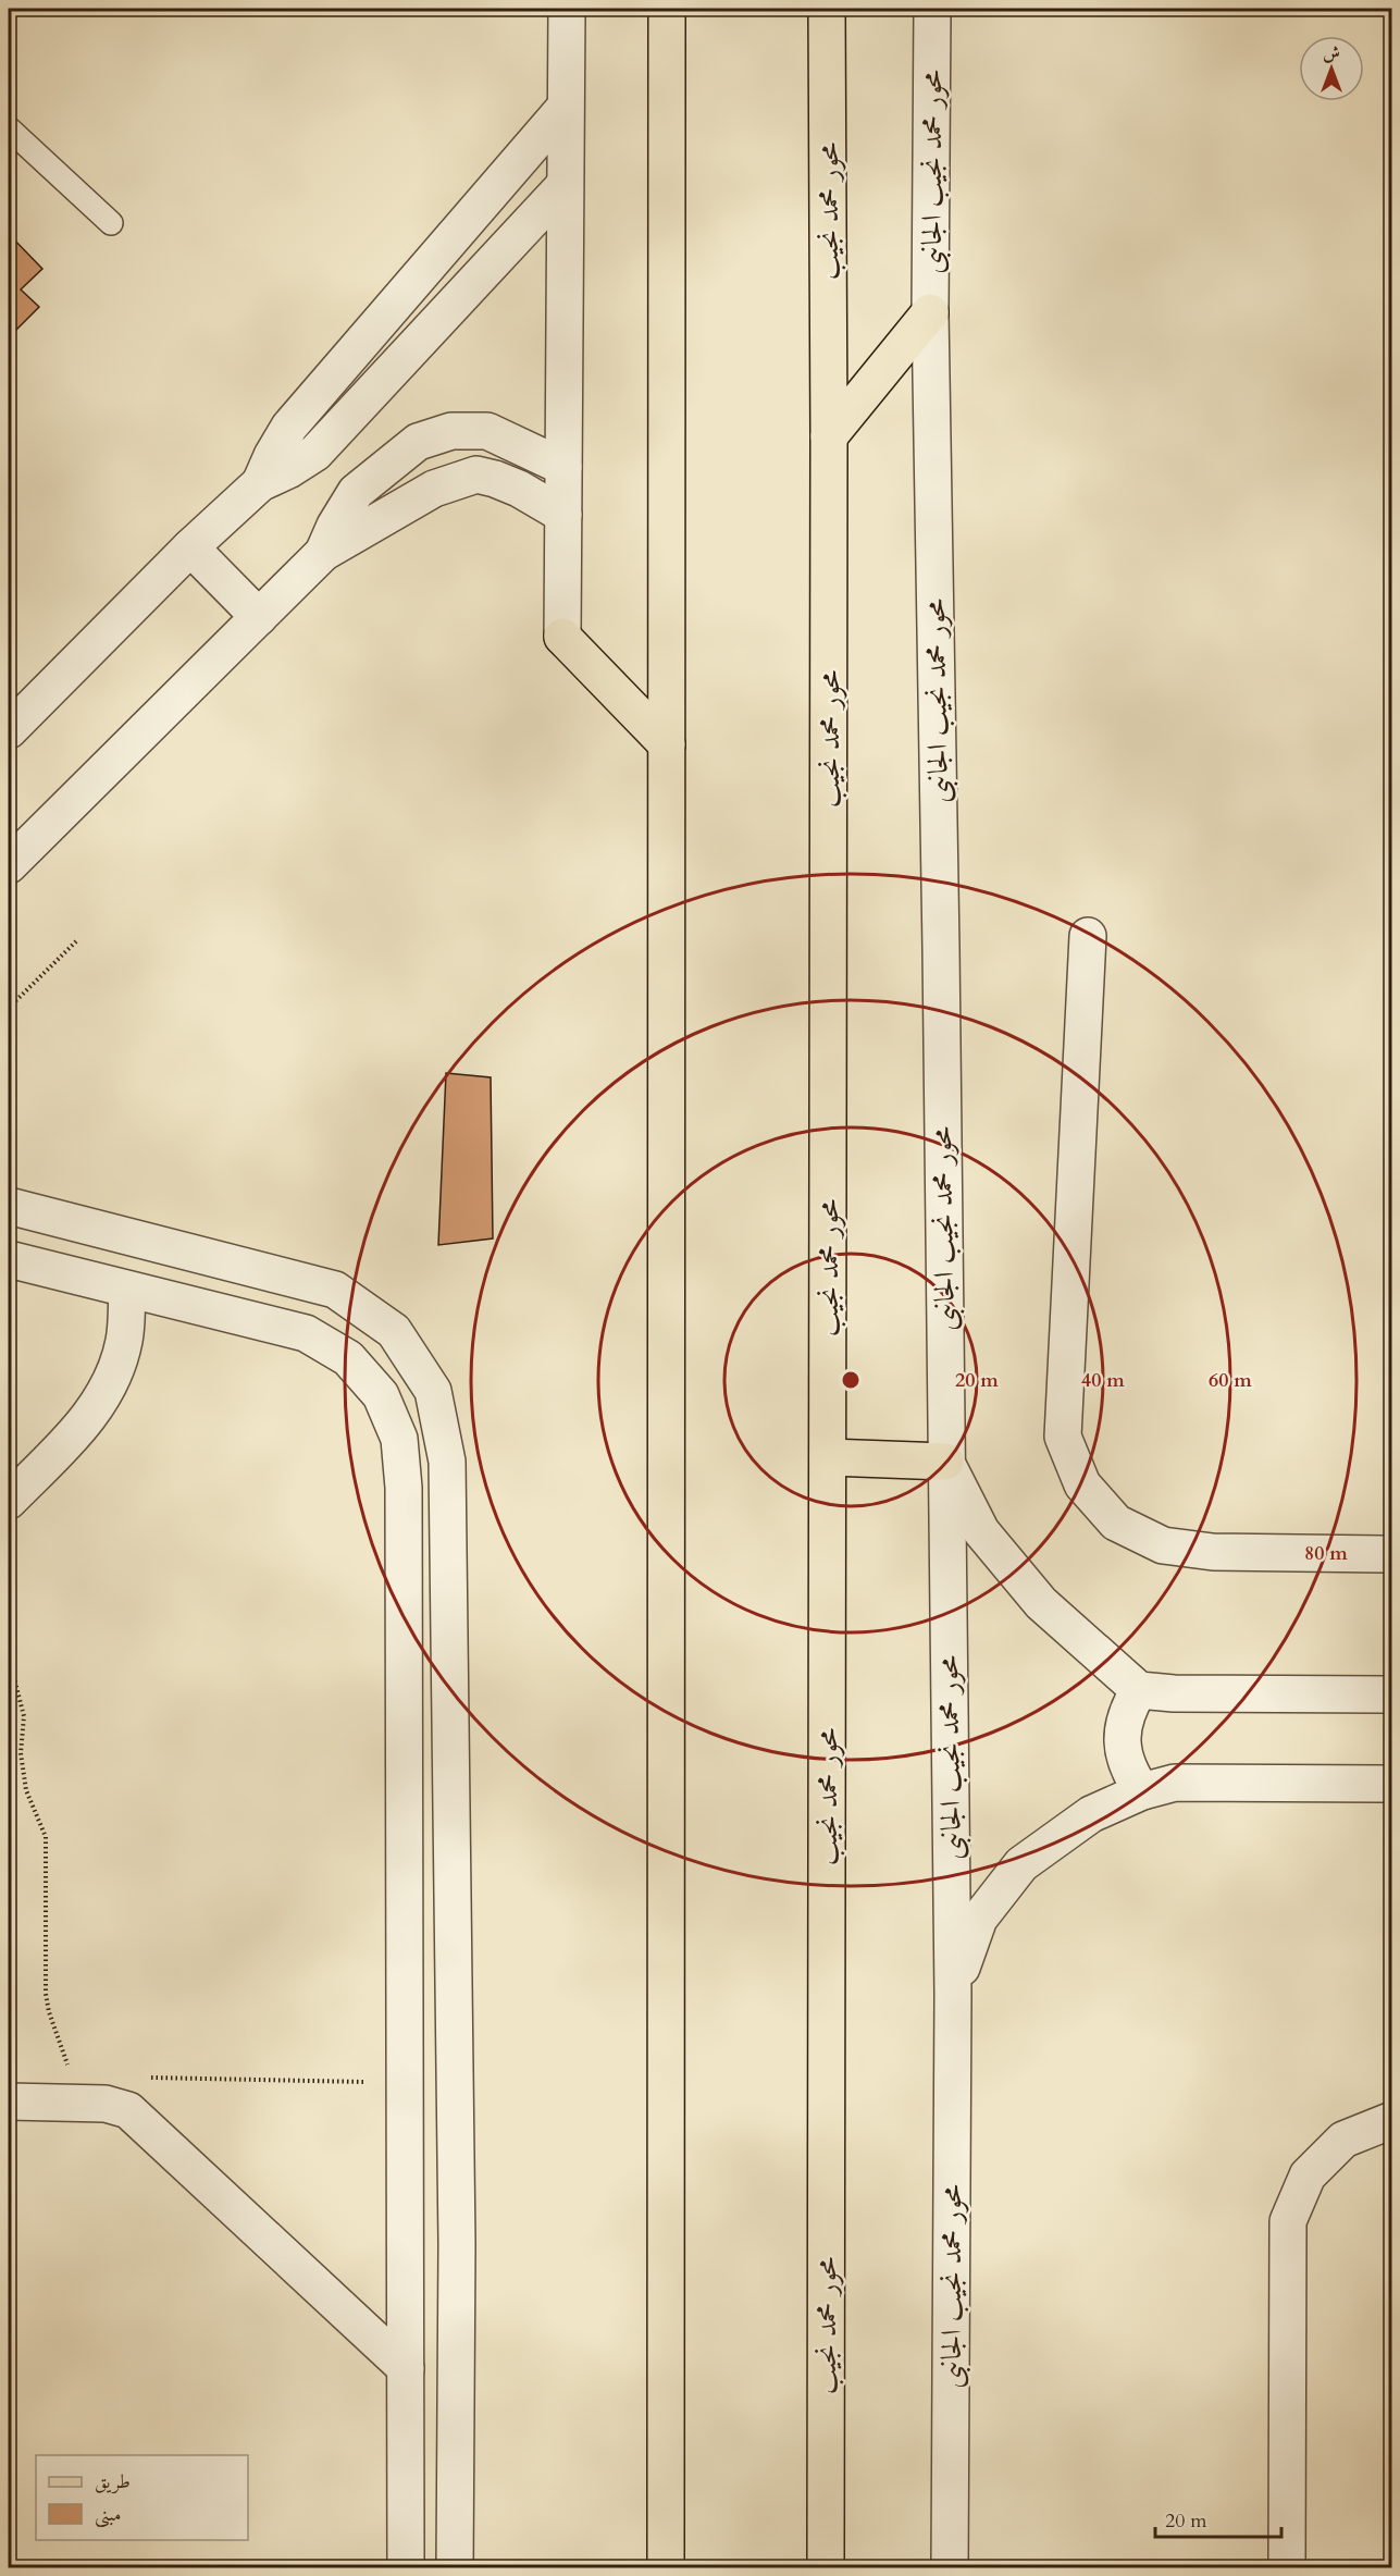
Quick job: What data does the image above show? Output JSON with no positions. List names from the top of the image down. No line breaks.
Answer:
{"streets":{"main road":["محور محمد نجيب"],"street":["محور محمد نجيب الجانبى"]},"legend":["طريق","مبنى"],"scale_bar":"20 m","north":"top","rings":["20 m","40 m","60 m","80 m"]}
